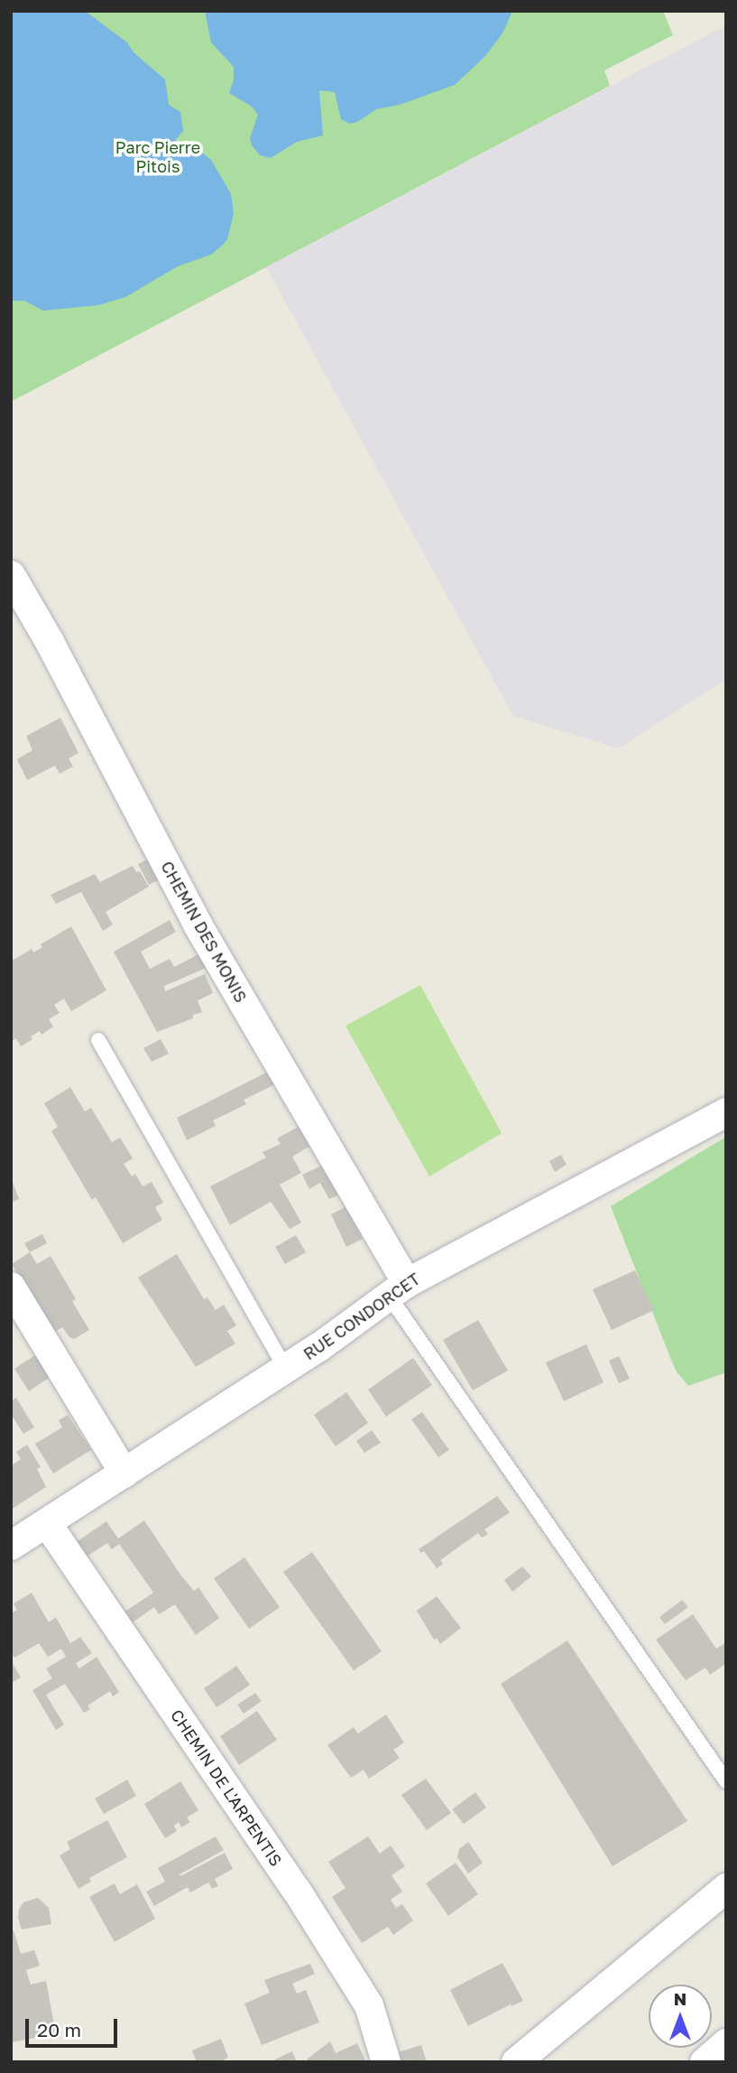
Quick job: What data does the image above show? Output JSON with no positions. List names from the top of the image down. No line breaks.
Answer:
{"streets":{"street":["CHEMIN DES MONIS","RUE CONDORCET","CHEMIN DE L'ARPENTIS"]},"crossings":[["CHEMIN DES MONIS","RUE CONDORCET"],["RUE CONDORCET","CHEMIN DE L'ARPENTIS"]],"parks":["Parc Pierre Pitois"],"scale_bar":"20 m","north":"top"}
